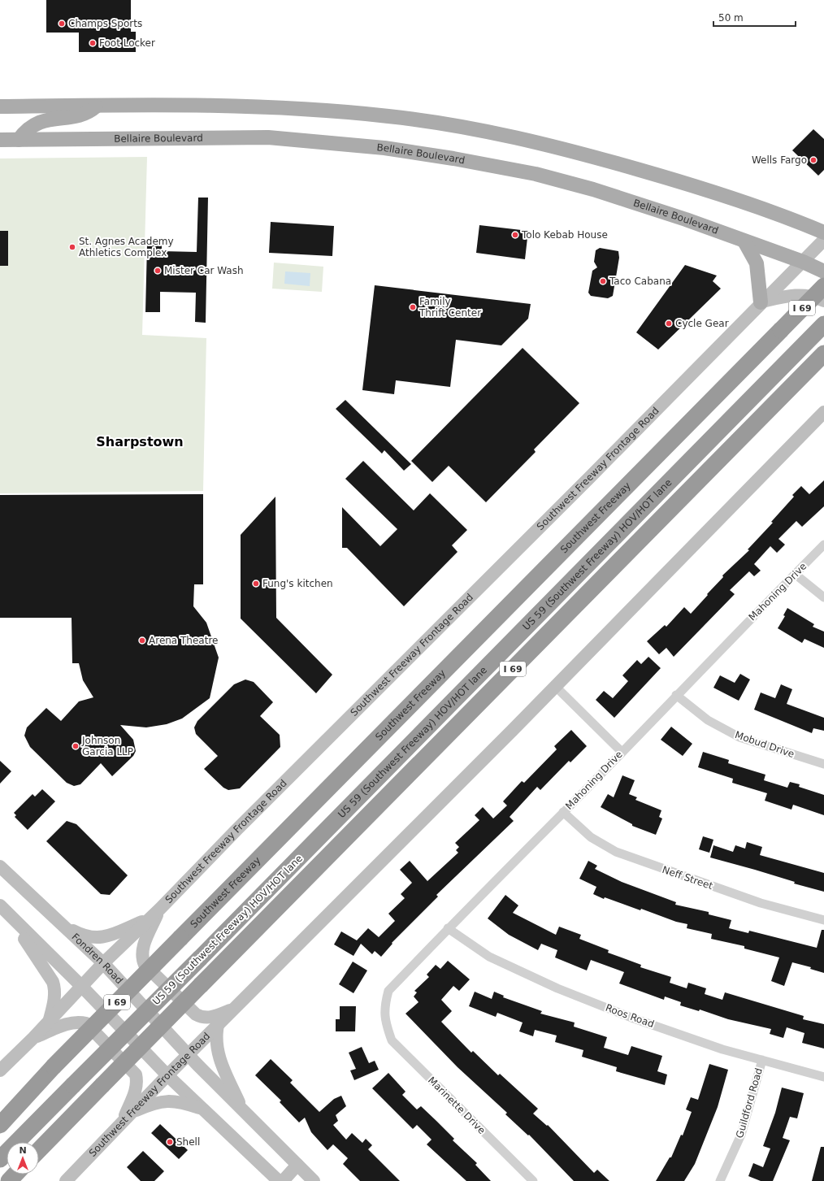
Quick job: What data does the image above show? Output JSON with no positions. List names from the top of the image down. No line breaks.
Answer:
{"streets":{"highway":["I 69","Southwest Freeway","US 59 (Southwest Freeway) HOV/HOT lane"],"main road":["Bellaire Boulevard","Southwest Freeway Frontage Road","Fondren Road"],"street":["Mahoning Drive","Mobud Drive","Neff Street","Roos Road","Guildford Road","Marinette Drive"]},"crossings":[["Bellaire Boulevard","Southwest Freeway Frontage Road"],["Southwest Freeway Frontage Road","Fondren Road"],["Mahoning Drive","Mobud Drive"],["Mahoning Drive","Neff Street"],["Mahoning Drive","Roos Road"],["Mahoning Drive","Marinette Drive"],["Roos Road","Guildford Road"]],"districts":["Sharpstown"],"places":["Champs Sports","Foot Locker","Wells Fargo","Tolo Kebab House","St. Agnes Academy Athletics Complex","Mister Car Wash","Taco Cabana","Family Thrift Center","Cycle Gear","Fung's kitchen","Arena Theatre","Johnson Garcia LLP","Shell"],"scale_bar":"50 m","north":"top"}
